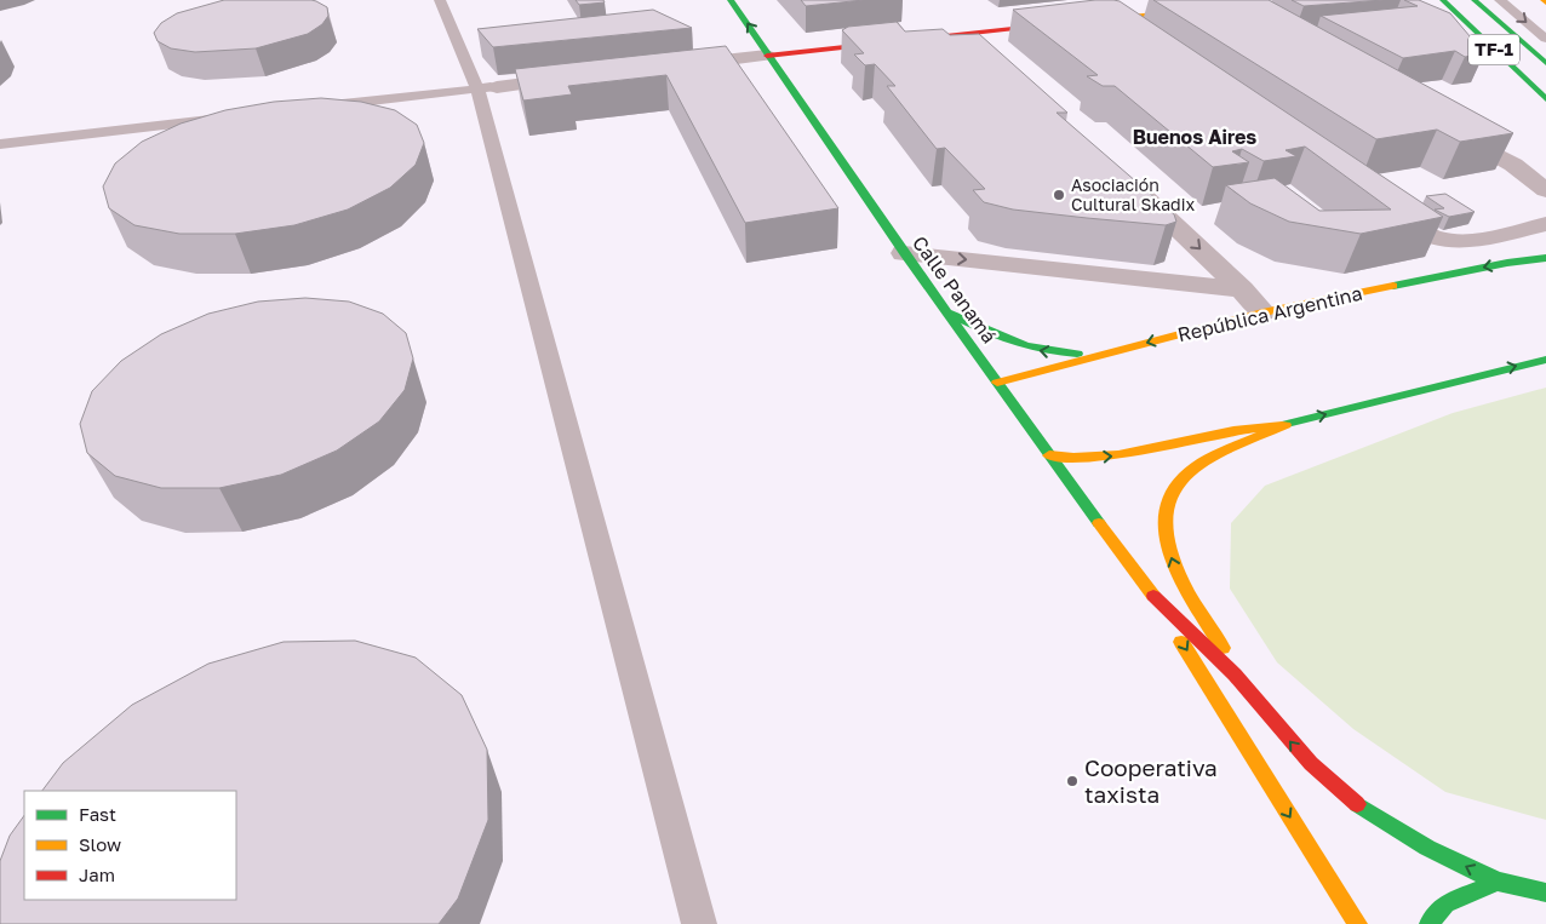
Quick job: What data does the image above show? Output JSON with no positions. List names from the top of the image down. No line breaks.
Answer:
{"streets":{"main road":["TF-1","Calle Panamá","República Argentina"]},"crossings":[["Calle Panamá","República Argentina"]],"districts":["Buenos Aires"],"places":["Asociación Cultural Skadix","Cooperativa taxista"],"legend":["Fast","Slow","Jam"]}
